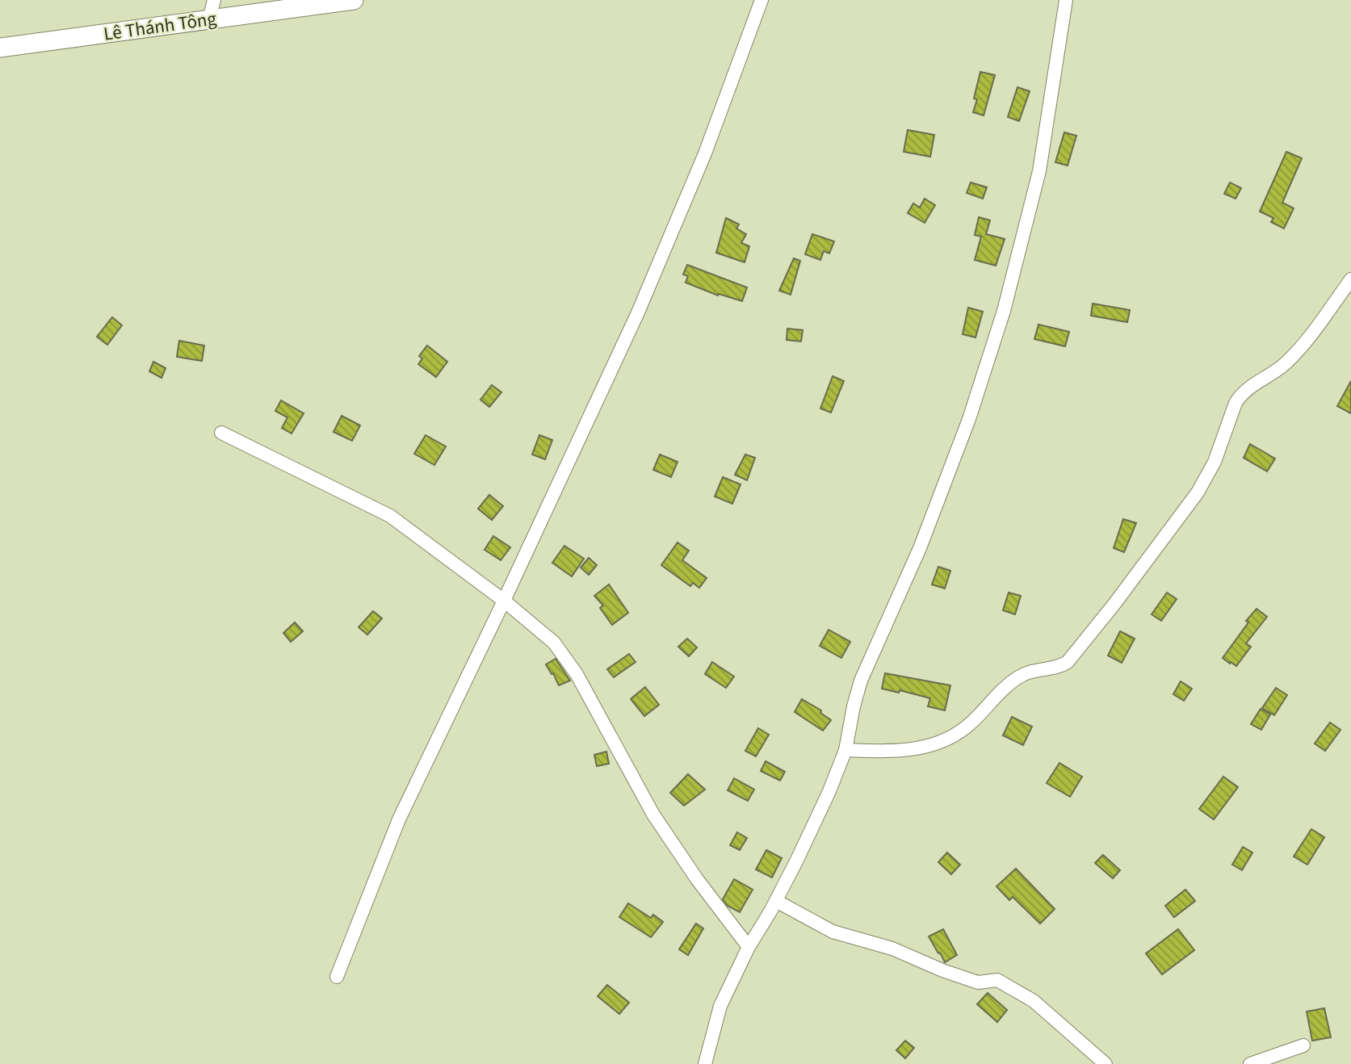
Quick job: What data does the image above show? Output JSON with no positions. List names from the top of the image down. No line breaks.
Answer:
{"streets":{"street":["Lê Thánh Tông"]}}
